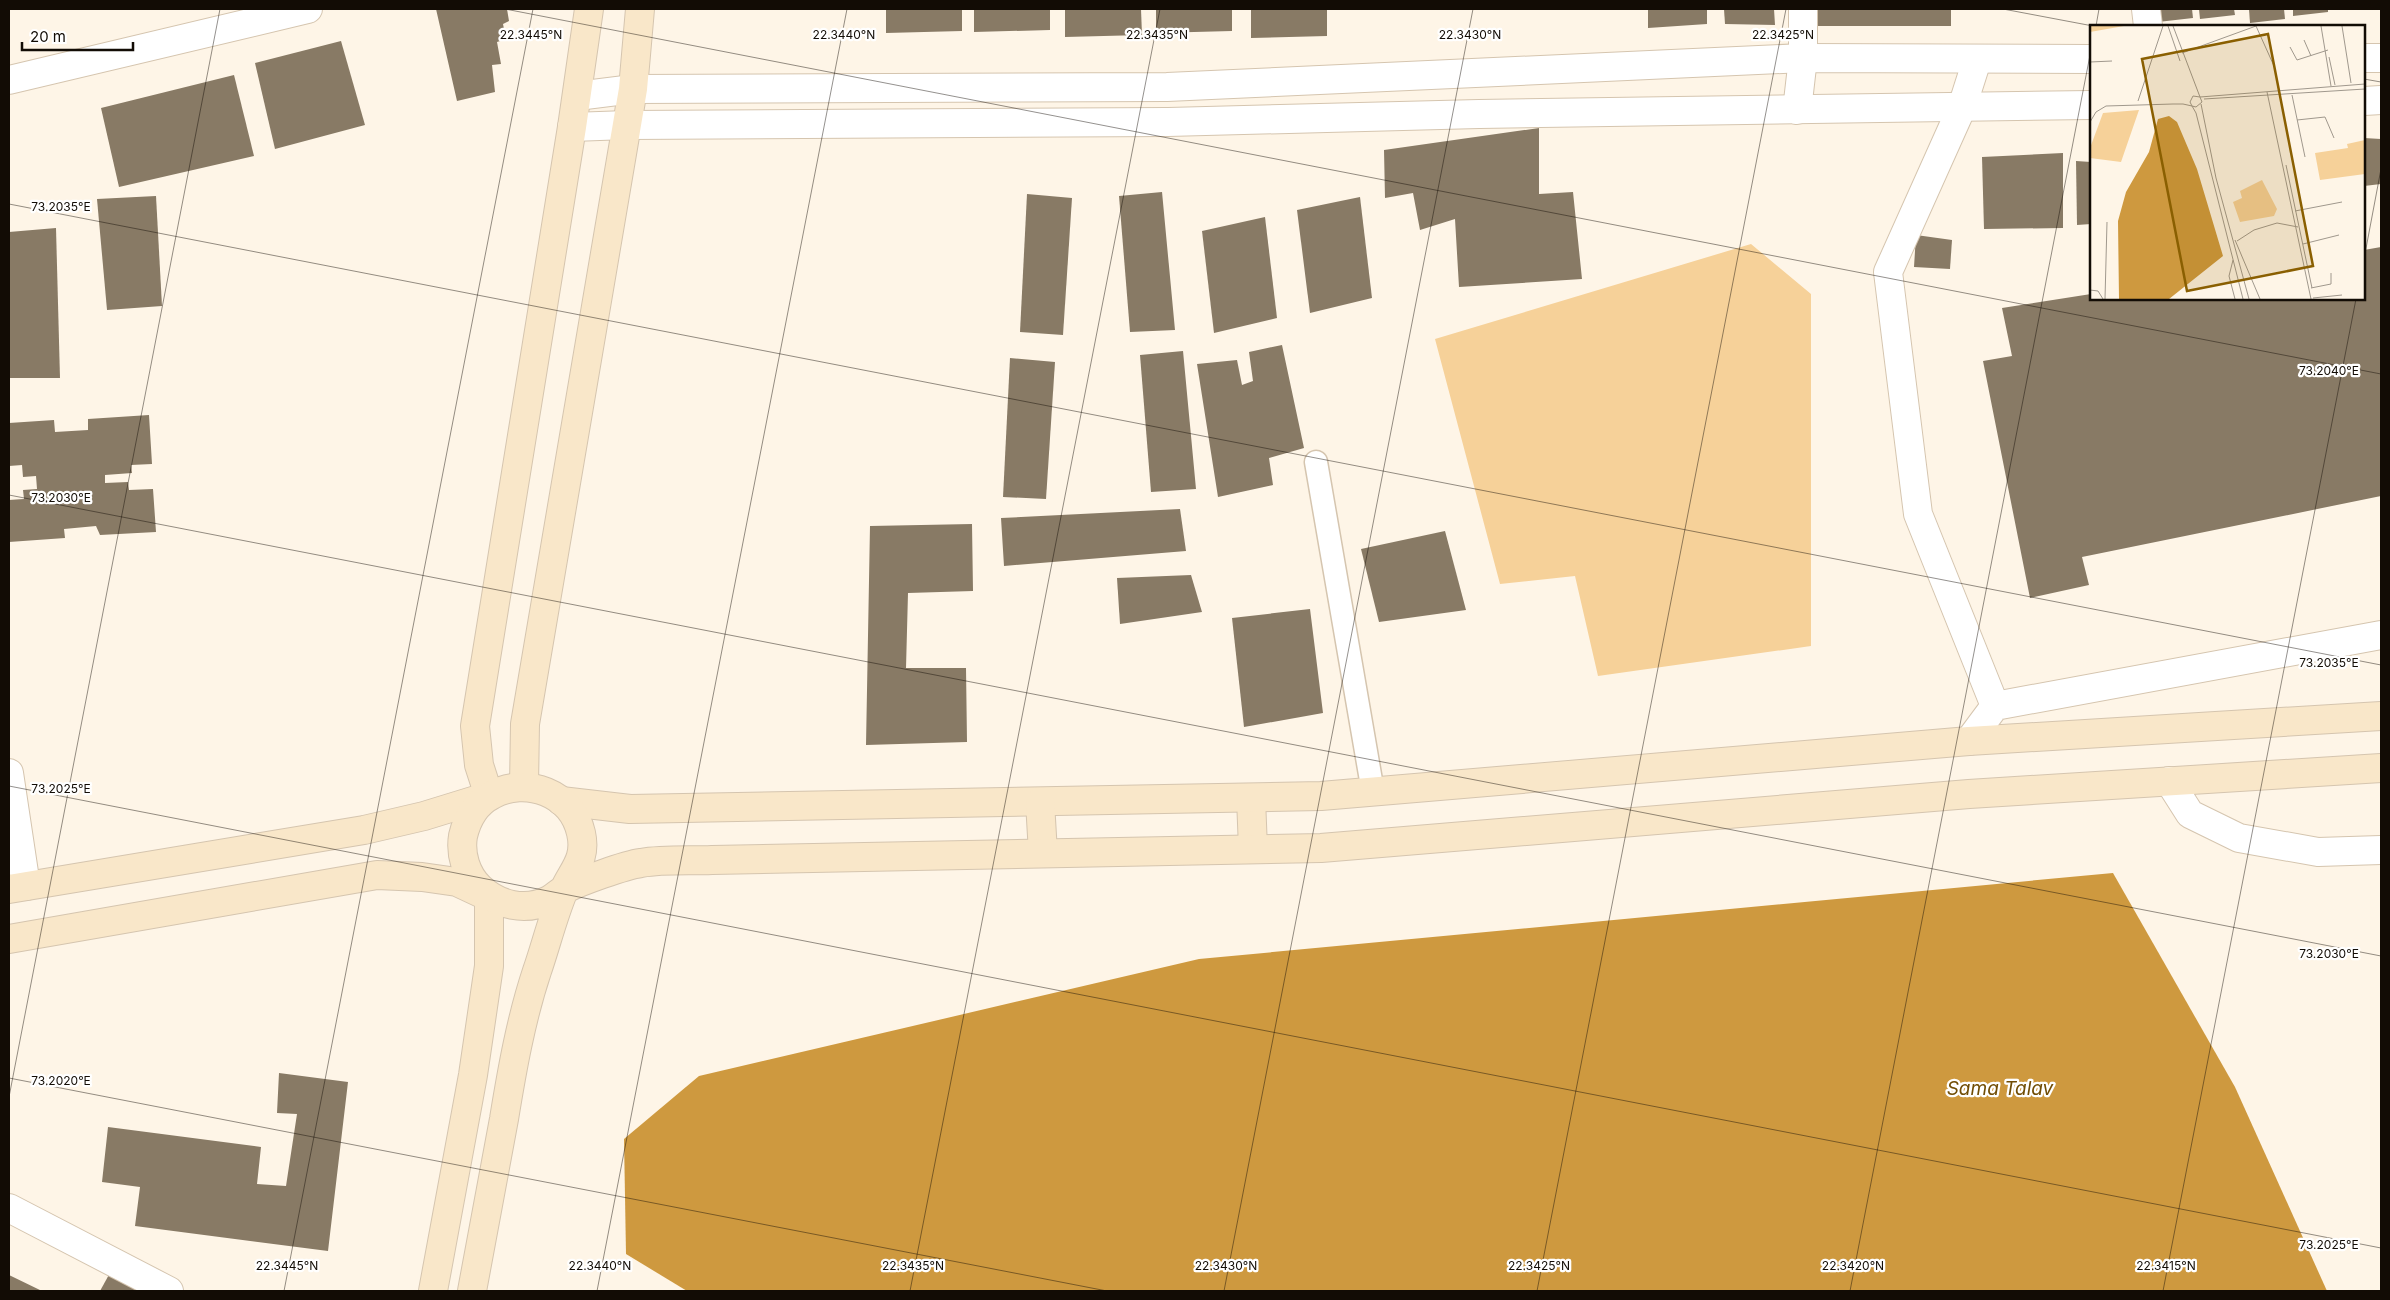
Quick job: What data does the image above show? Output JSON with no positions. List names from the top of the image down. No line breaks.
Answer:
{"water":["Sama Talav"],"scale_bar":"20 m","coordinates":["22.3445°N","22.3440°N","22.3435°N","22.3430°N","22.3425°N","73.2035°E","73.2040°E","73.2030°E","73.2025°E","73.2020°E","22.3420°N","22.3415°N"]}
